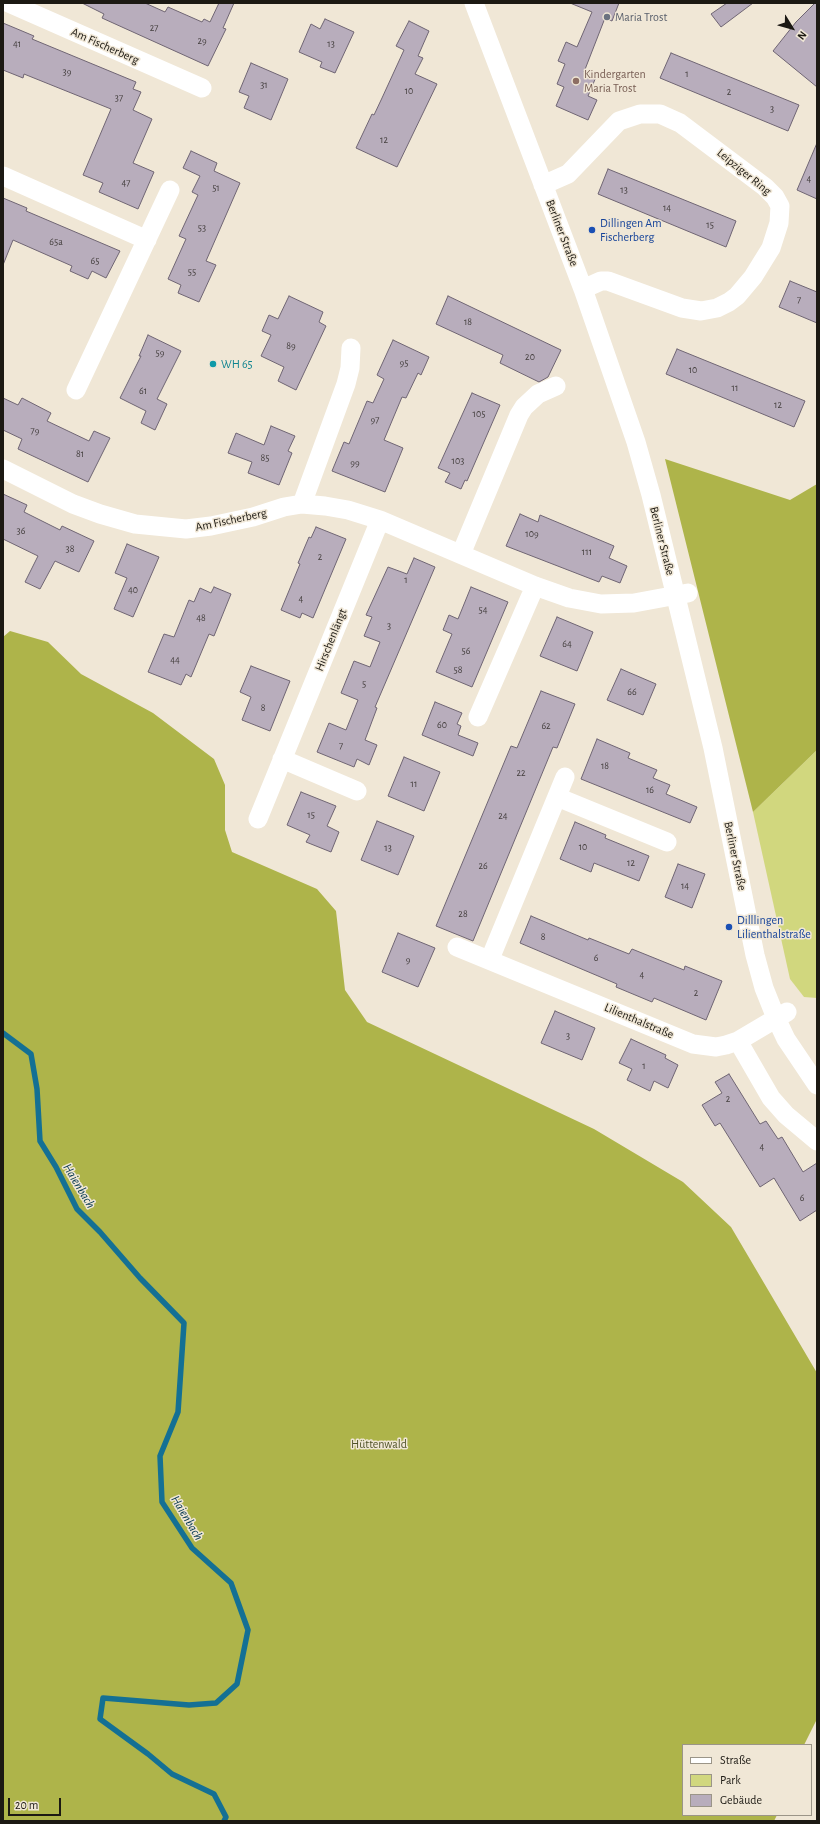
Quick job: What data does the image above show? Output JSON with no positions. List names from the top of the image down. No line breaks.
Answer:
{"streets":{"street":["Am Fischerberg","Leipziger Ring","Berliner Straße","Hirschenlängt","Lilienthalstraße"]},"crossings":[["Am Fischerberg","Berliner Straße"],["Am Fischerberg","Hirschenlängt"],["Leipziger Ring","Berliner Straße"],["Berliner Straße","Lilienthalstraße"]],"water":["Haienbach"],"parks":["Hüttenwald"],"places":["Maria Trost","Kindergarten Maria Trost","Dillingen Am Fischerberg","WH 65","Dilllingen Lilienthalstraße"],"house_numbers":["27","29","41","13","39","1","31","10","2","37","3","12","4","47","51","13","14","15","53","65a","65","55","7","18","89","59","20","95","10","11","61","12","105","97","79","81","85","103","99","36","109","38","111","2","1","40","4","54","48","3","64","56","44","58","5","66","8","60","62","7","18","22","11","16","15","24","10","13","12","26","14","28","8","6","9","4","2","3","1","2","4","6"],"legend":["Straße","Park","Gebäude"],"scale_bar":"20 m","north":"bottom right"}
